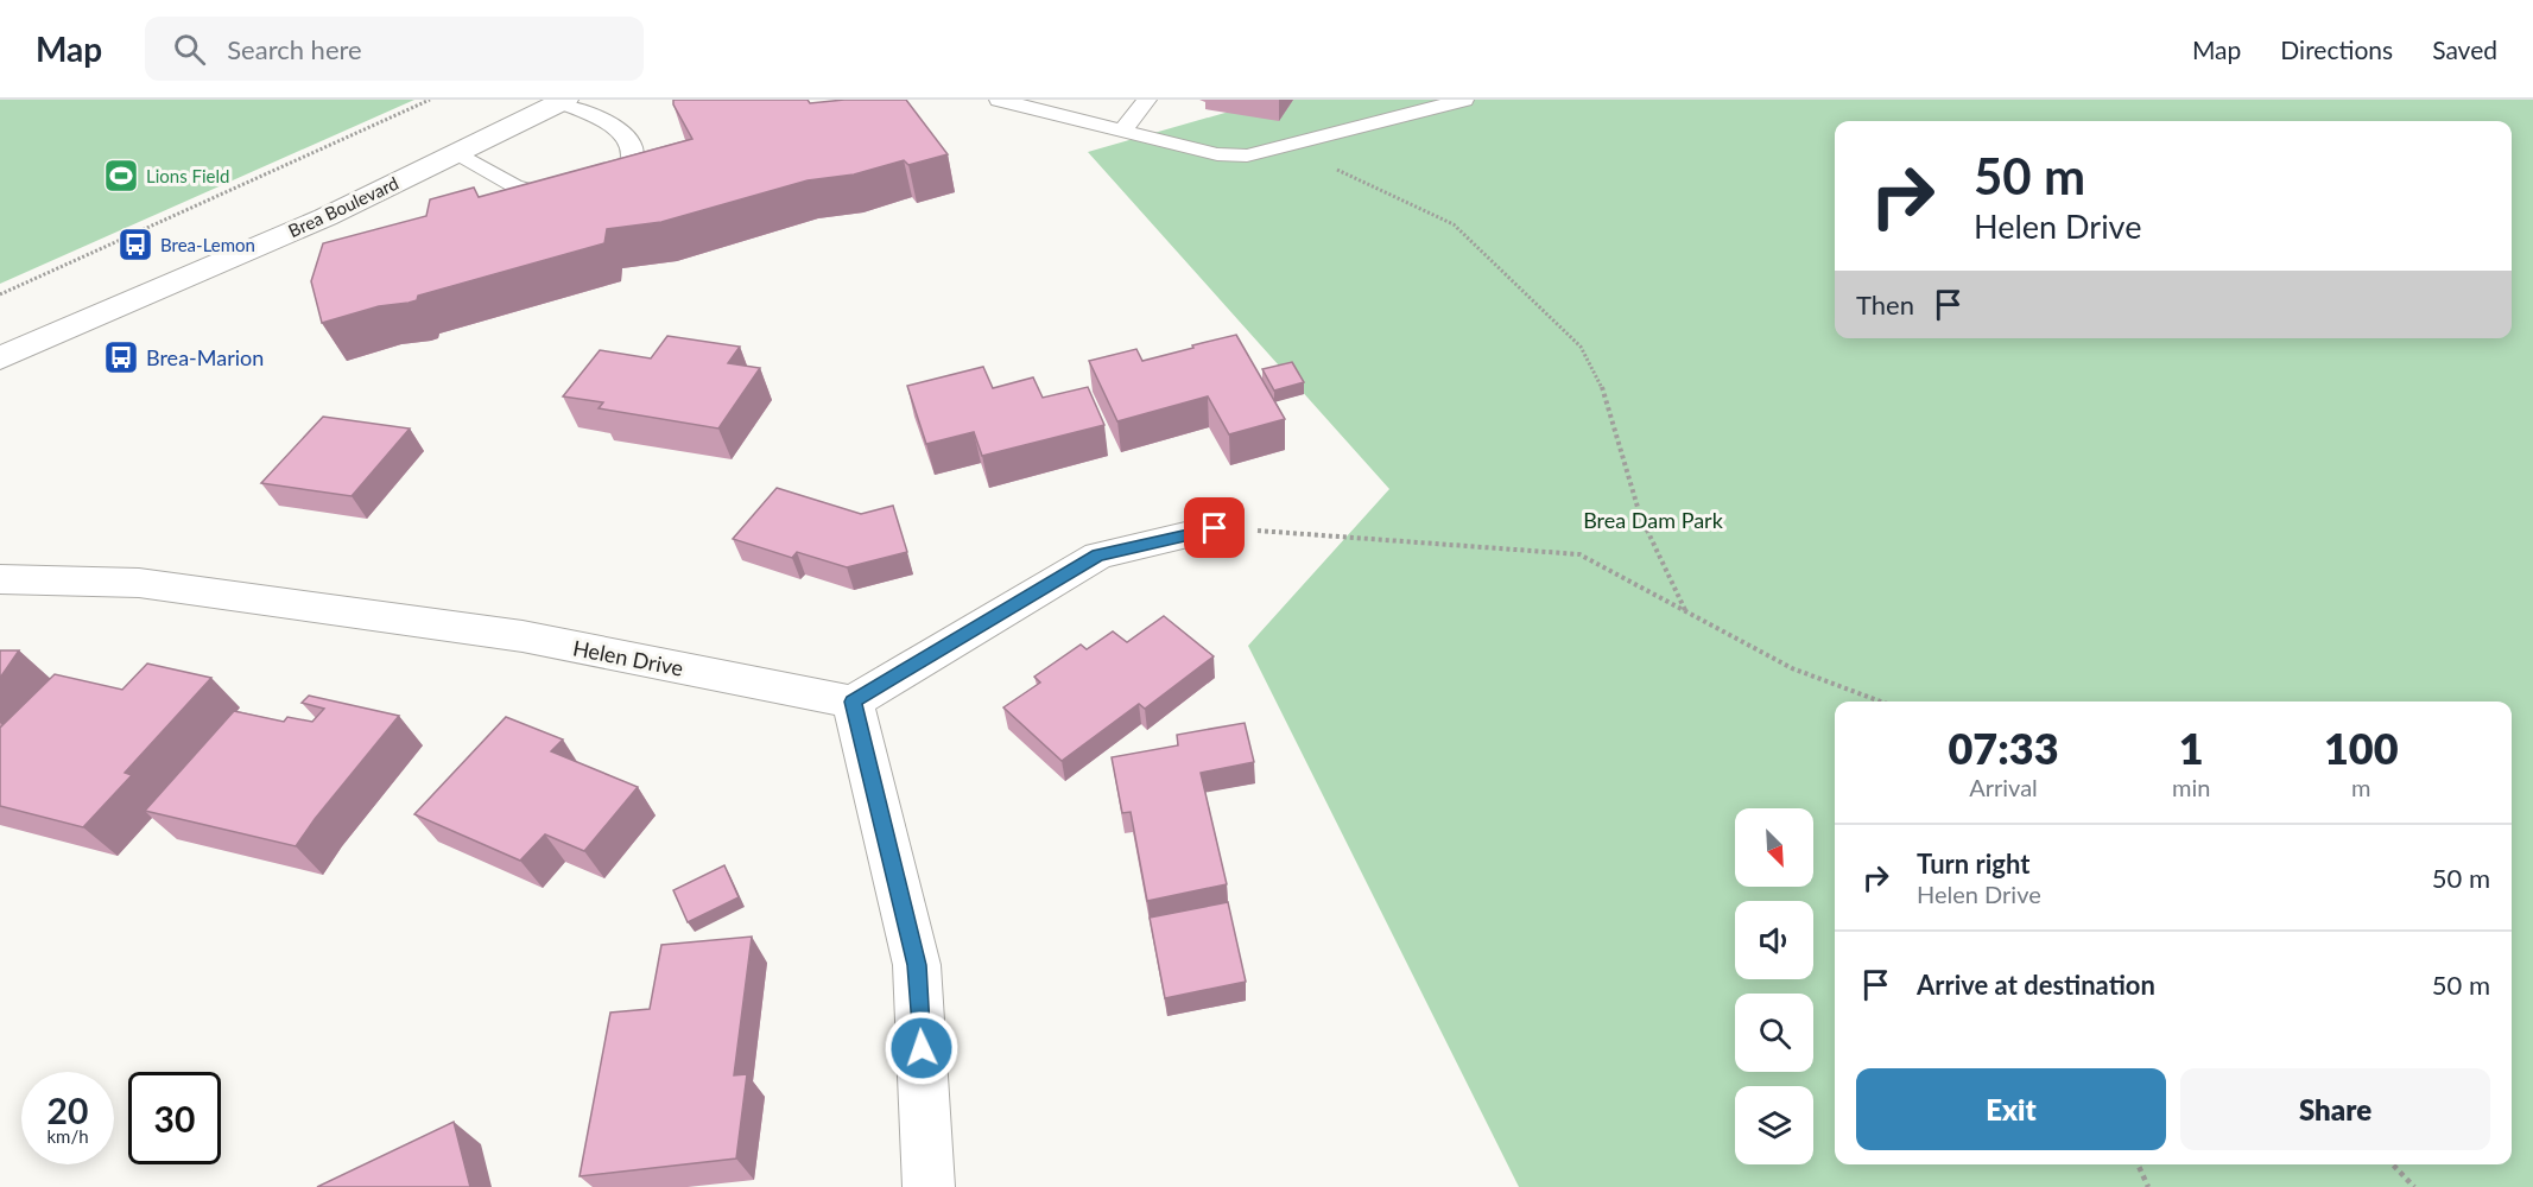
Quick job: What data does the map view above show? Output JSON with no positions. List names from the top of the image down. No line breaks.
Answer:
{"streets":{"street":["Brea Boulevard","Helen Drive"]},"parks":["Brea Dam Park"],"places":{"sports":["Lions Field"],"bus stop":["Brea-Lemon","Brea-Marion"]},"north":"bottom right","page":{"header":"Map","search":"Search here","nav":["Map","Directions","Saved"],"turn":["50 m","Helen Drive"],"then":"Then","eta":["07:33","Arrival","1","min","100","m"],"list":[{"name":"Turn right","note":"Helen Drive","value":"50 m"},{"name":"Arrive at destination","value":"50 m"}],"buttons":["Exit","Share"],"speed":"20 km/h","limit":"30"}}
